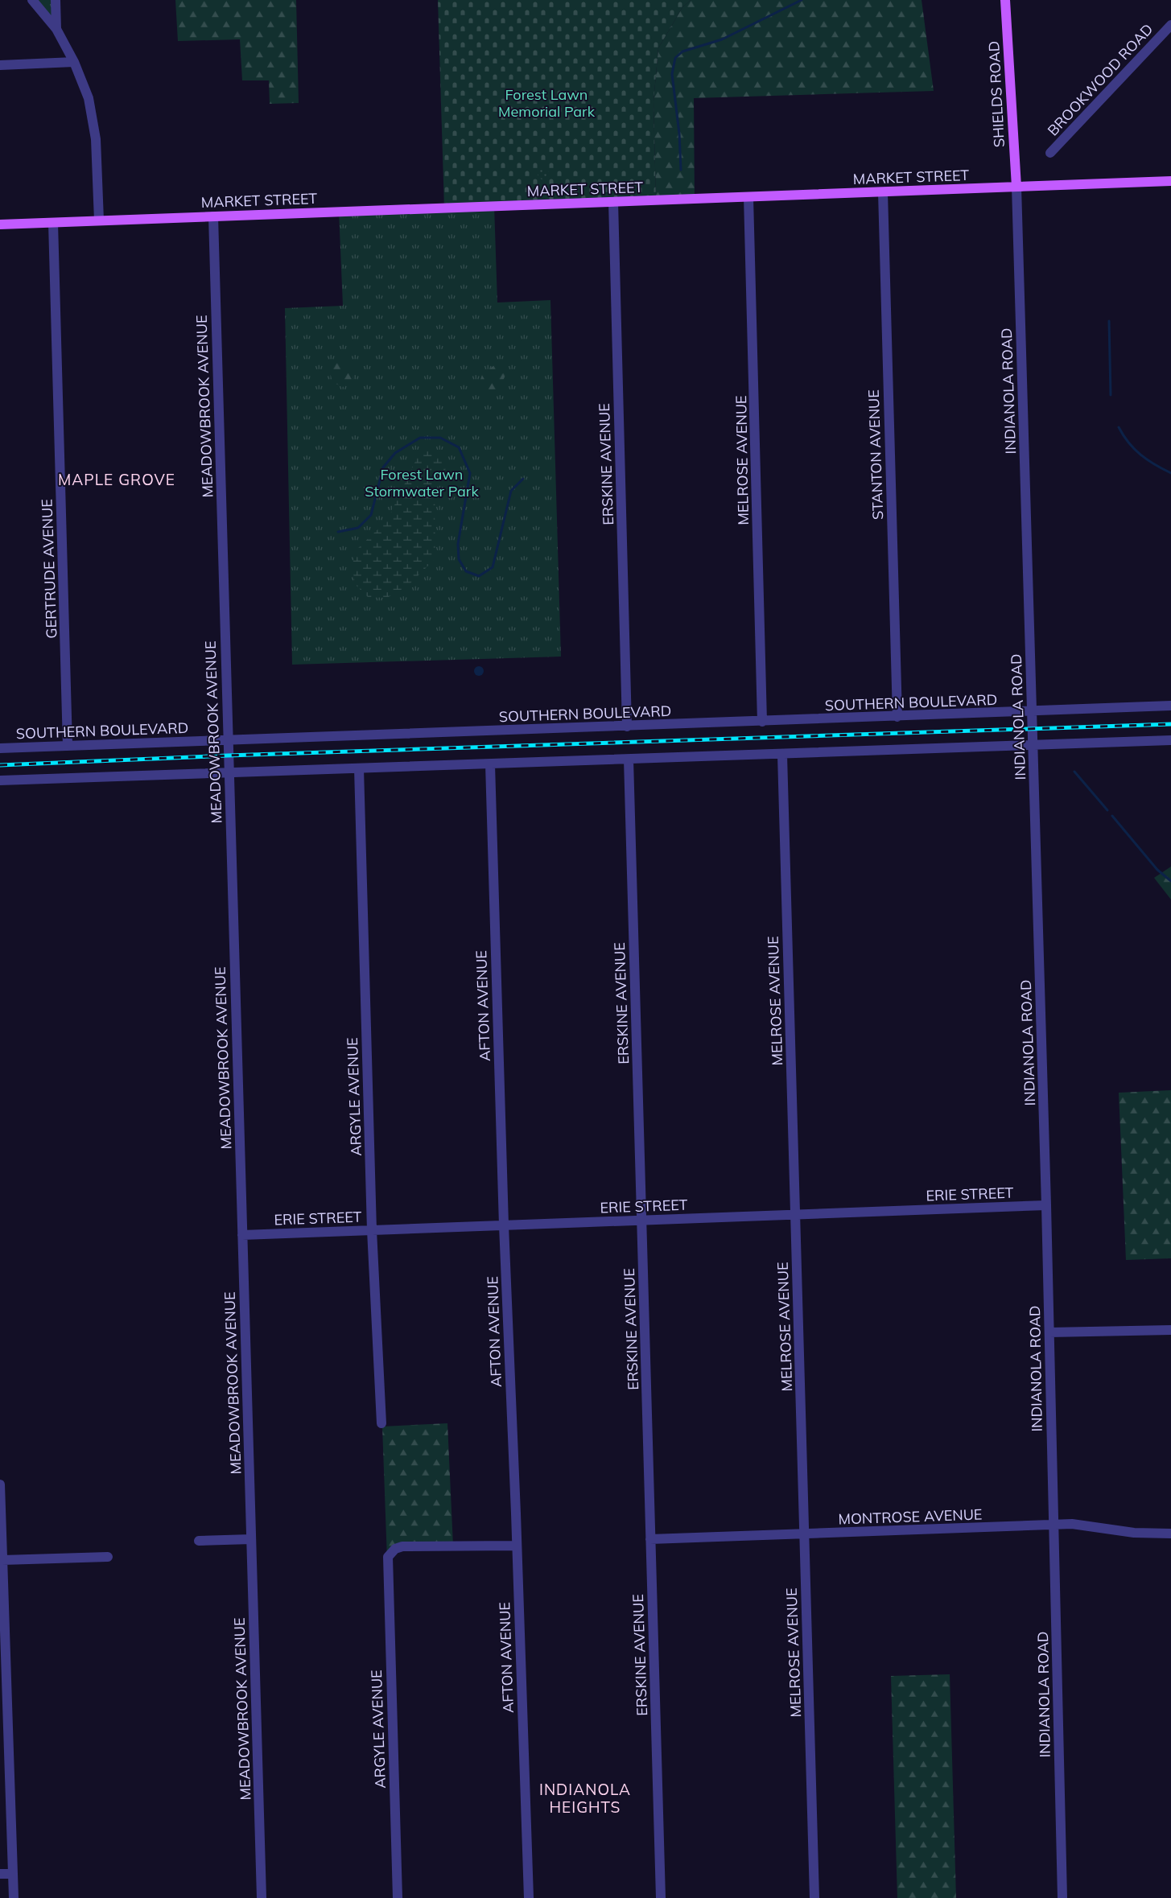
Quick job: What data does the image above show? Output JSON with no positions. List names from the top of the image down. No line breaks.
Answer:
{"streets":{"main road":["SHIELDS ROAD","MARKET STREET"],"street":["BROOKWOOD ROAD","INDIANOLA ROAD","MEADOWBROOK AVENUE","STANTON AVENUE","MELROSE AVENUE","ERSKINE AVENUE","GERTRUDE AVENUE","SOUTHERN BOULEVARD","AFTON AVENUE","ARGYLE AVENUE","ERIE STREET","MONTROSE AVENUE"]},"crossings":[["SHIELDS ROAD","MARKET STREET"],["SHIELDS ROAD","INDIANOLA ROAD"],["MARKET STREET","INDIANOLA ROAD"],["MARKET STREET","MEADOWBROOK AVENUE"],["MARKET STREET","STANTON AVENUE"],["MARKET STREET","MELROSE AVENUE"],["MARKET STREET","ERSKINE AVENUE"],["MARKET STREET","GERTRUDE AVENUE"],["INDIANOLA ROAD","SOUTHERN BOULEVARD"],["INDIANOLA ROAD","ERIE STREET"],["INDIANOLA ROAD","MONTROSE AVENUE"],["MEADOWBROOK AVENUE","SOUTHERN BOULEVARD"],["MEADOWBROOK AVENUE","ERIE STREET"],["STANTON AVENUE","SOUTHERN BOULEVARD"],["MELROSE AVENUE","SOUTHERN BOULEVARD"],["MELROSE AVENUE","ERIE STREET"],["MELROSE AVENUE","MONTROSE AVENUE"],["ERSKINE AVENUE","SOUTHERN BOULEVARD"],["ERSKINE AVENUE","ERIE STREET"],["ERSKINE AVENUE","MONTROSE AVENUE"],["GERTRUDE AVENUE","SOUTHERN BOULEVARD"],["AFTON AVENUE","ARGYLE AVENUE"],["AFTON AVENUE","ERIE STREET"],["ARGYLE AVENUE","ERIE STREET"]],"districts":["MAPLE GROVE","INDIANOLA HEIGHTS"],"parks":["Forest Lawn Memorial Park","Forest Lawn Stormwater Park"]}
